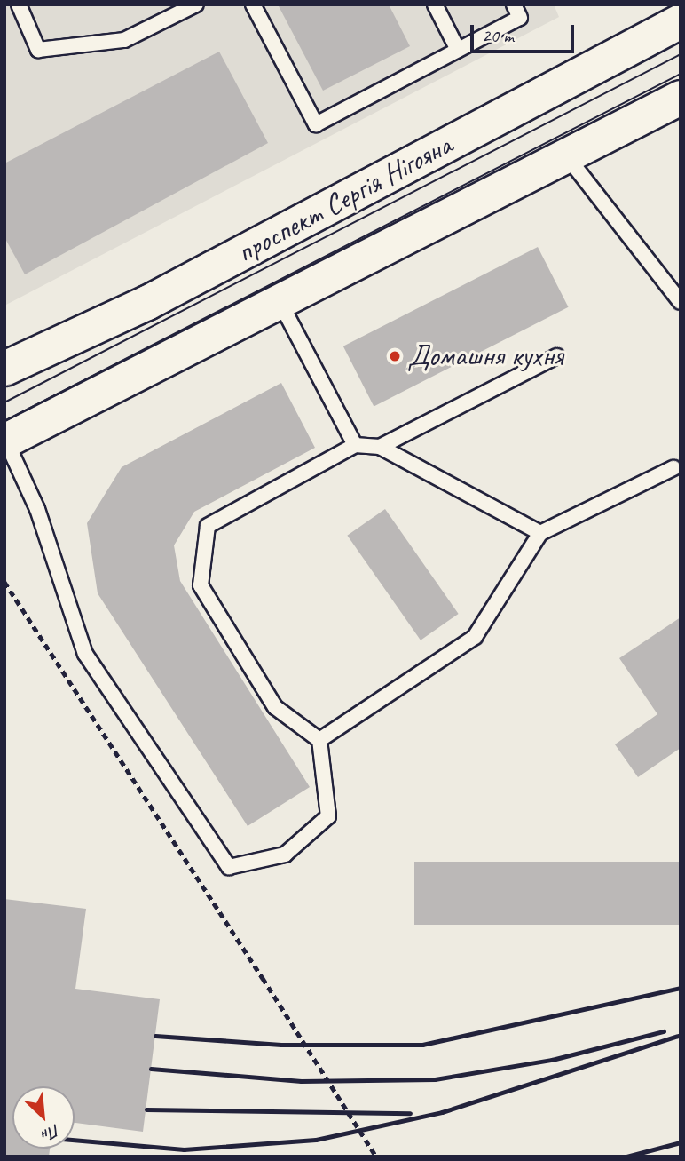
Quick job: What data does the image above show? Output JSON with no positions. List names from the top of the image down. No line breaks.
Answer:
{"streets":{"highway":["проспект Сергія Нігояна"]},"places":["Домашня кухня"],"scale_bar":"20 m","north":"bottom right"}
